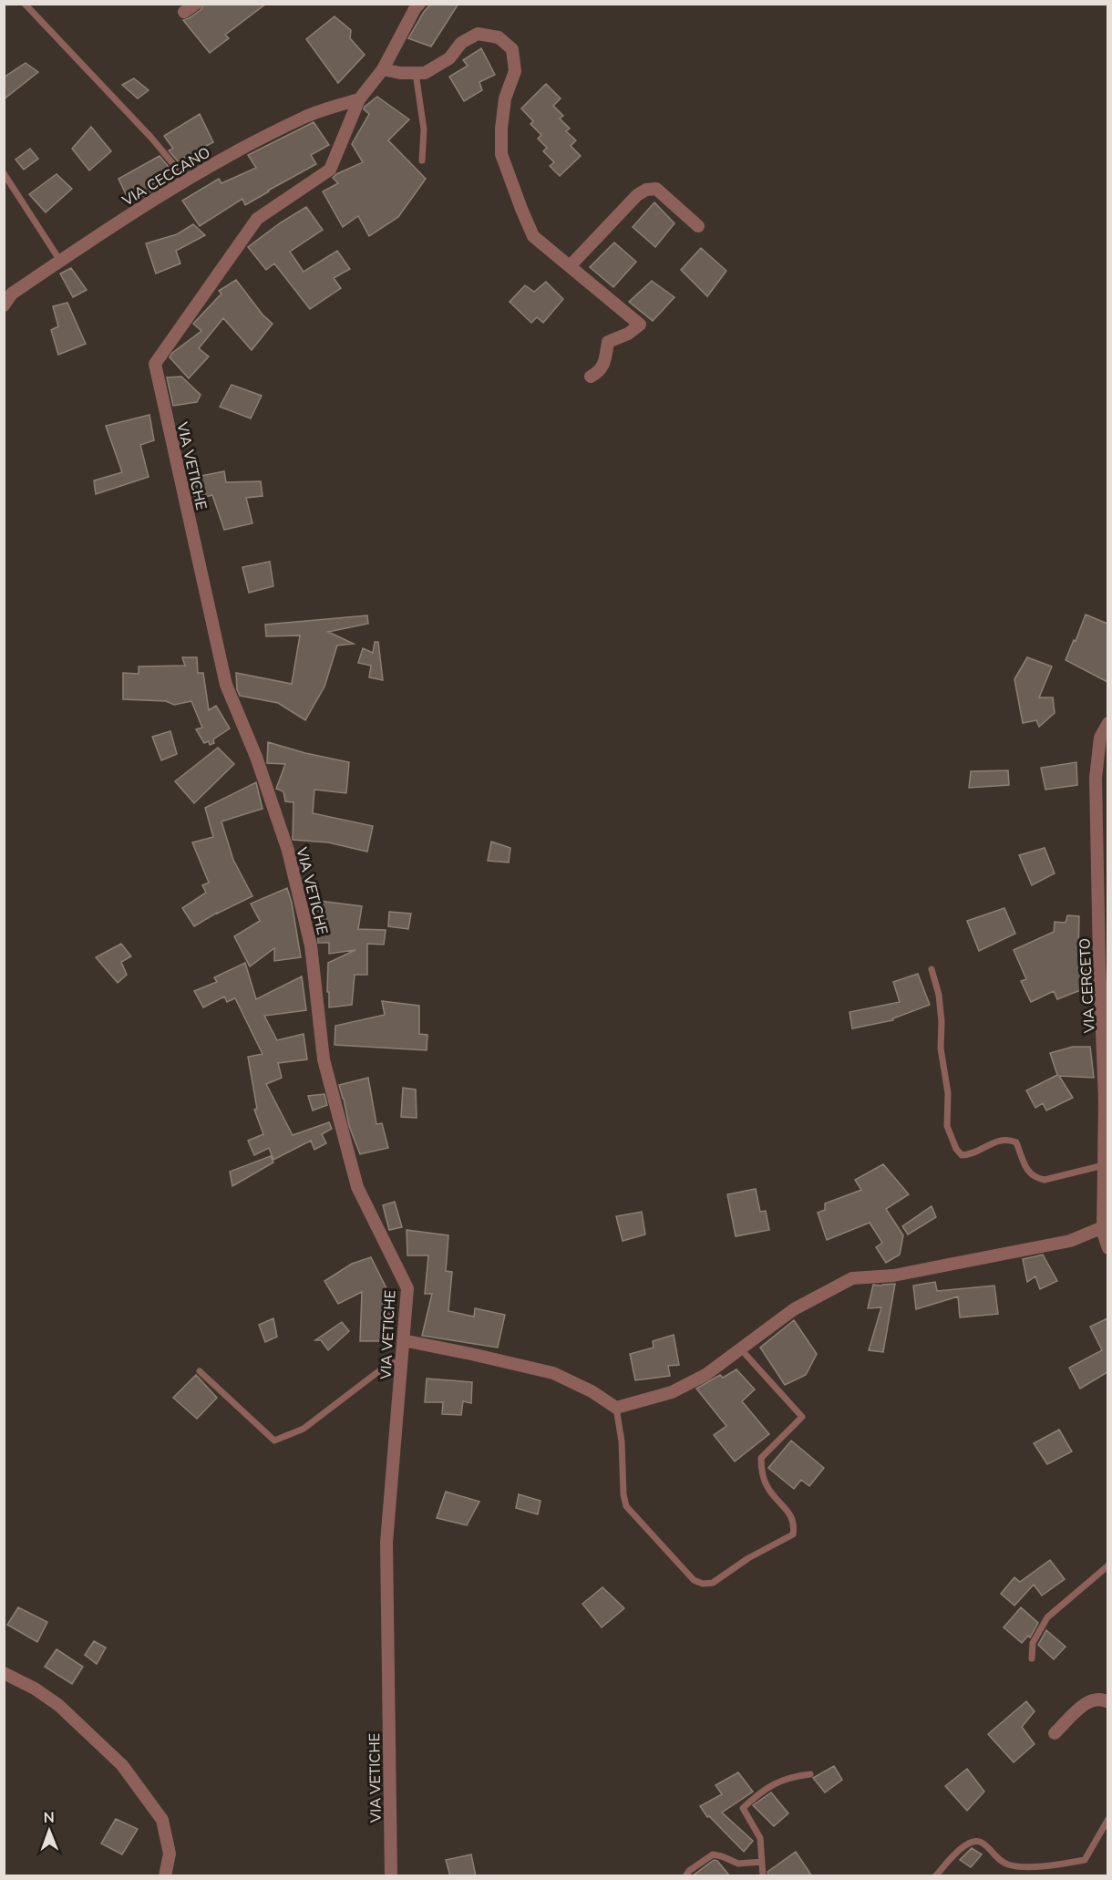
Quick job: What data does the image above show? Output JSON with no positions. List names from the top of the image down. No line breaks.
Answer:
{"streets":{"street":["VIA CECCANO","VIA VETICHE","VIA CERCETO"]},"crossings":[["VIA CECCANO","VIA VETICHE"]],"north":"top"}
